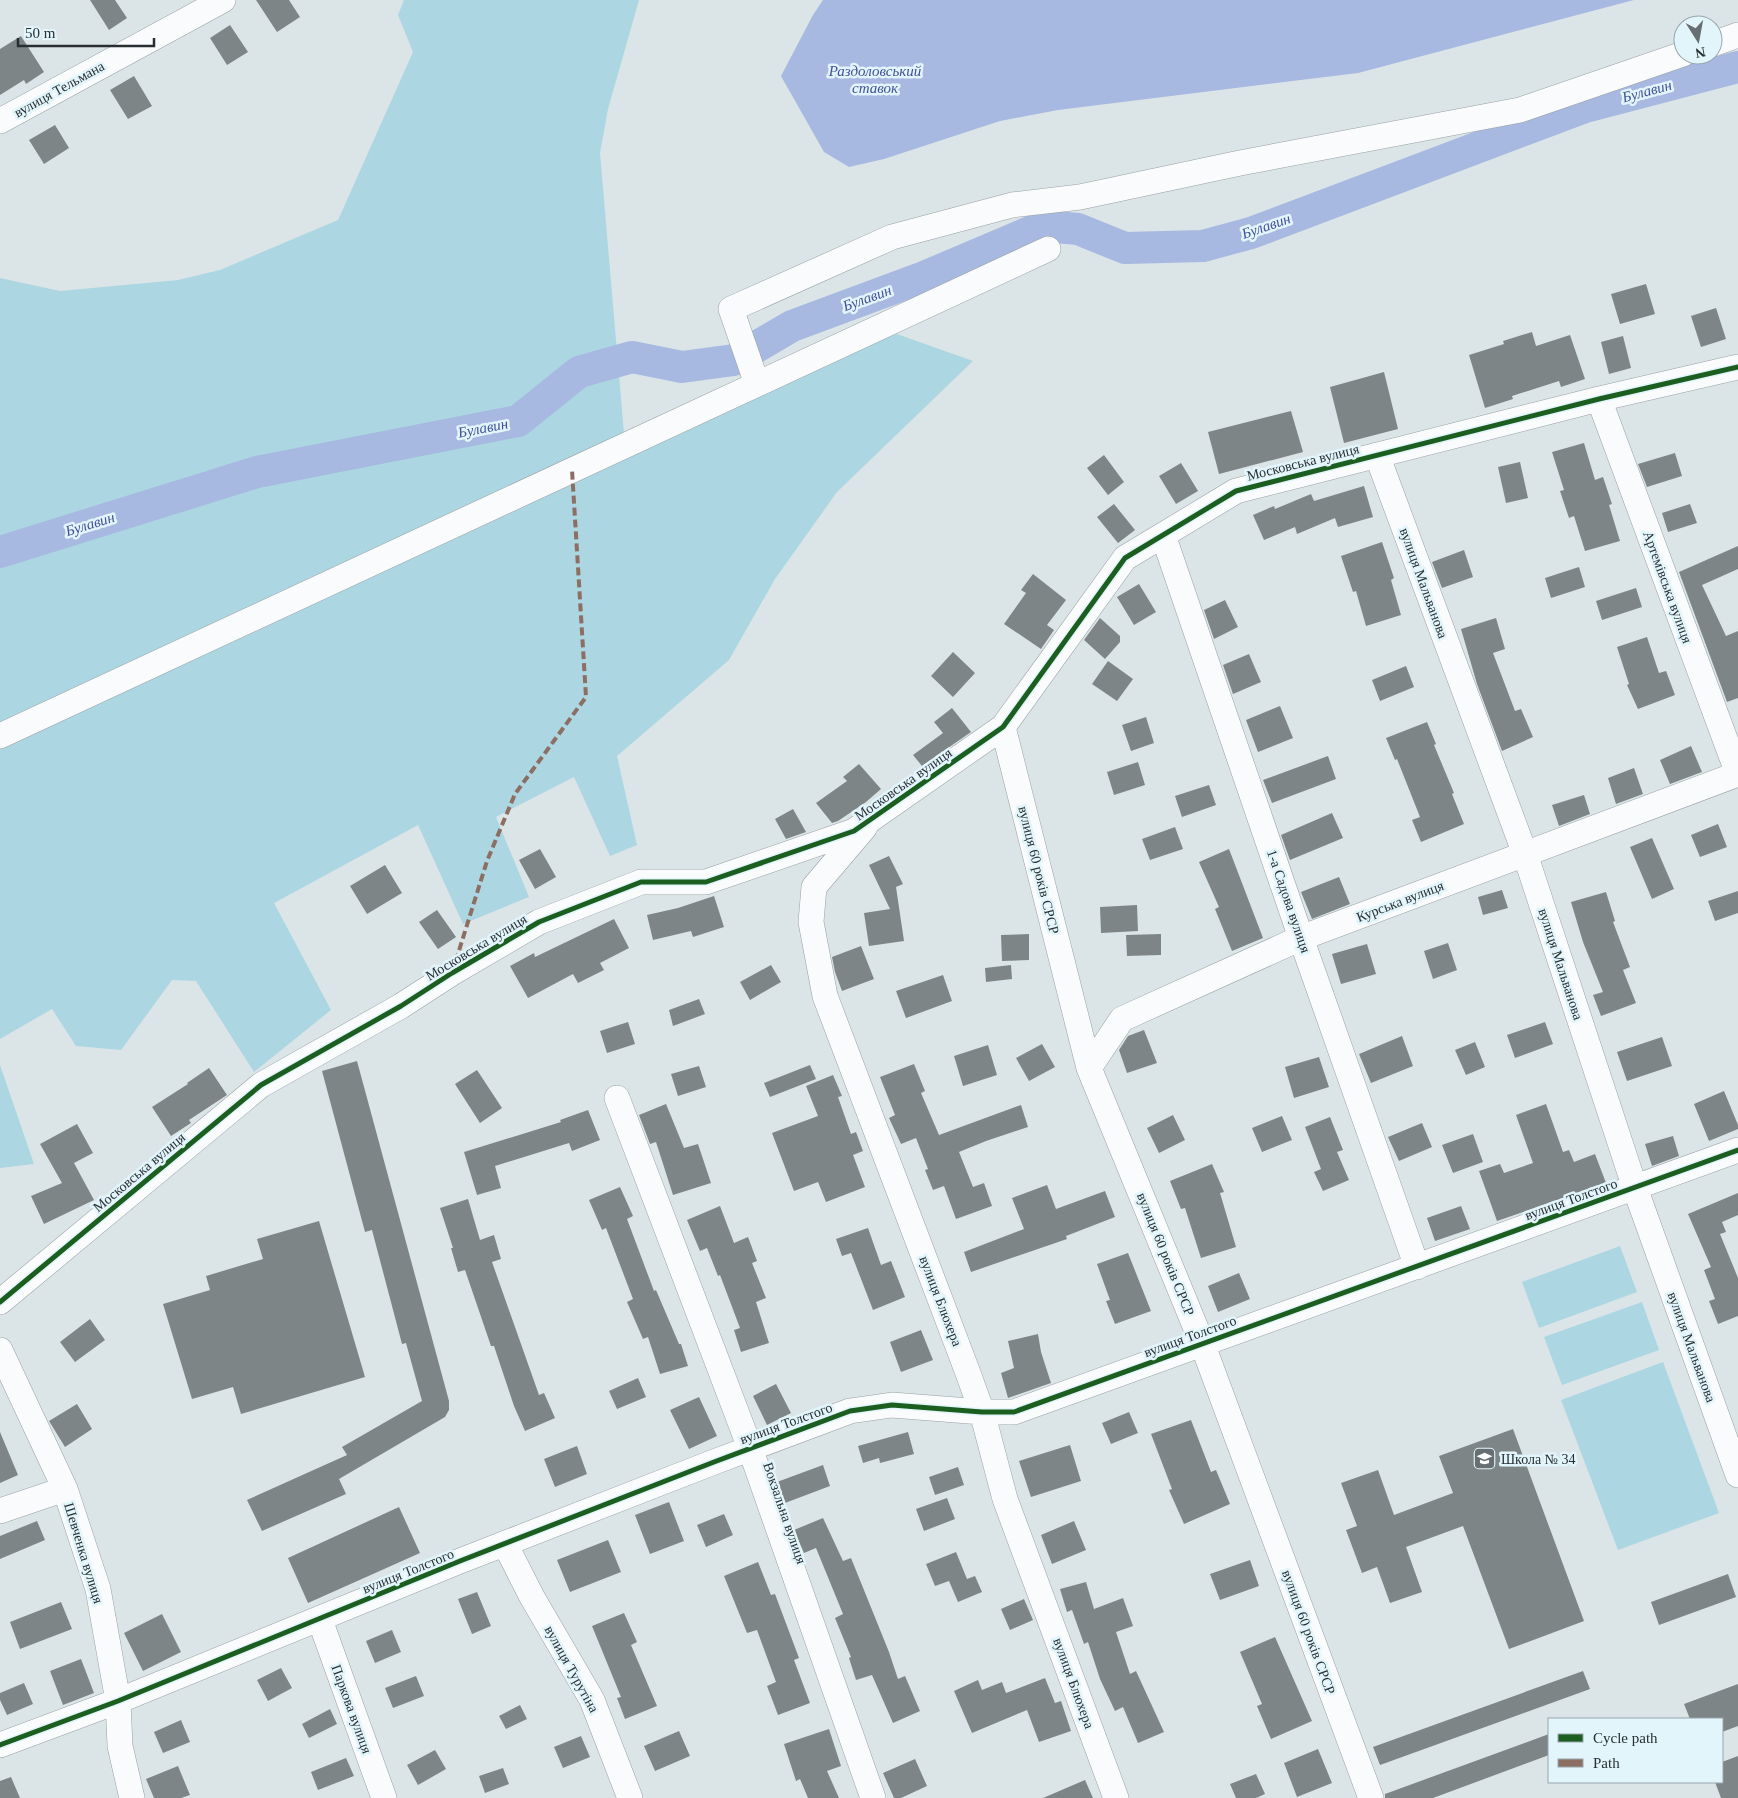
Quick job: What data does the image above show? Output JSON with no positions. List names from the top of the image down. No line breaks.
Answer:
{"streets":{"street":["вулиця Тельмана","Московська вулиця","вулиця Мальванова","Артемівська вулиця","вулиця 60 років СРСР","1-а Садова вулиця","Курська вулиця","вулиця Толстого","вулиця Блюхера","Вокзальна вулиця","Шевченка вулиця","вулиця Турутіна","Паркова вулиця"]},"crossings":[["Московська вулиця","вулиця Мальванова"],["Московська вулиця","Артемівська вулиця"],["Московська вулиця","вулиця 60 років СРСР"],["Московська вулиця","1-а Садова вулиця"],["Московська вулиця","вулиця Блюхера"],["вулиця Мальванова","Курська вулиця"],["вулиця Мальванова","вулиця Толстого"],["Артемівська вулиця","Курська вулиця"],["вулиця 60 років СРСР","Курська вулиця"],["вулиця 60 років СРСР","вулиця Толстого"],["1-а Садова вулиця","Курська вулиця"],["1-а Садова вулиця","вулиця Толстого"],["вулиця Толстого","вулиця Блюхера"],["вулиця Толстого","Вокзальна вулиця"],["вулиця Толстого","Шевченка вулиця"],["вулиця Толстого","вулиця Турутіна"],["вулиця Толстого","Паркова вулиця"]],"water":["Раздоловський ставок","Булавин"],"places":{"school or university":["Школа № 34"]},"legend":["Cycle path","Path"],"scale_bar":"50 m","north":"bottom"}
